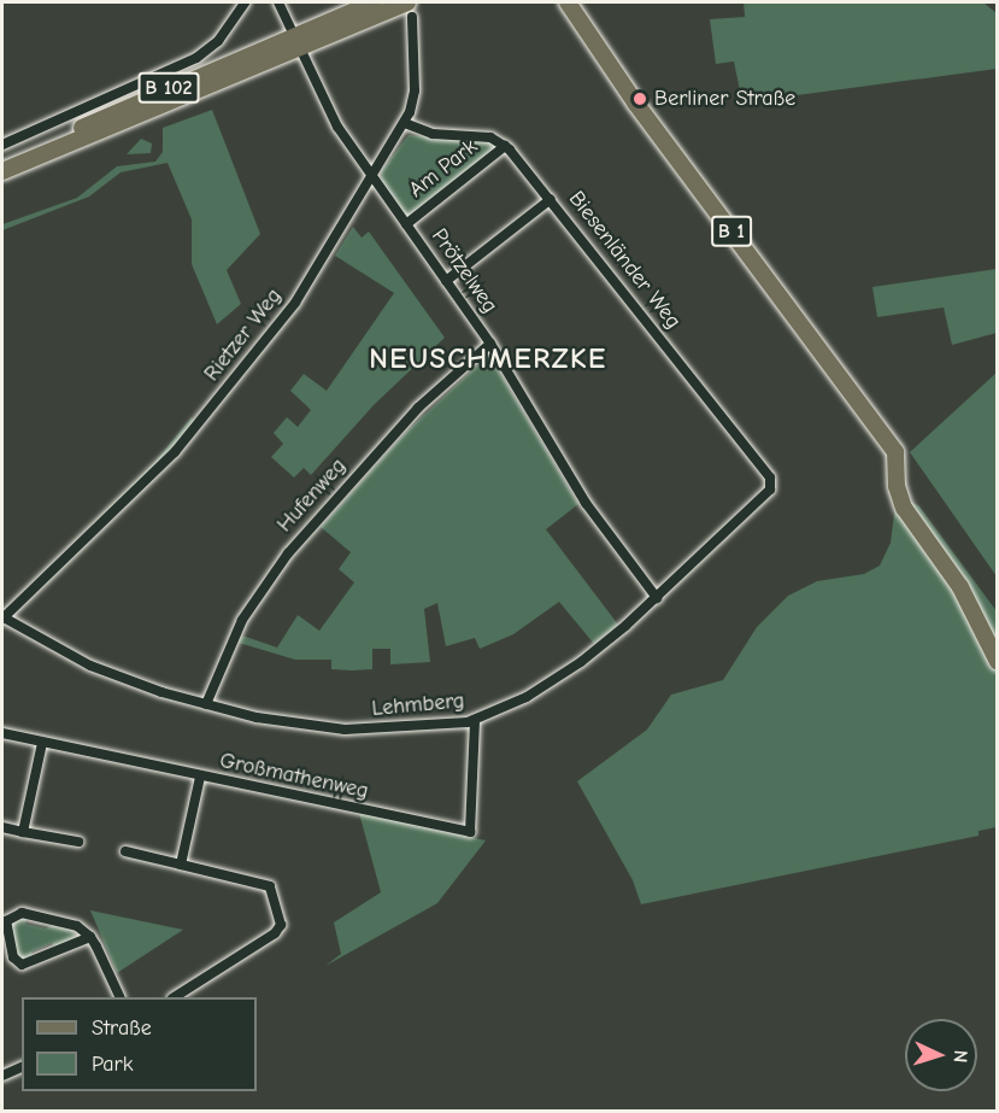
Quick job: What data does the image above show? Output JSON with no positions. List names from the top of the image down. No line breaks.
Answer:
{"streets":{"main road":["B 102","B 1"],"street":["Am Park","Biesenländer Weg","Prötzelweg","Rietzer Weg","Hufenweg","Lehmberg","Großmathenweg"]},"crossings":[["B 102","Prötzelweg"],["B 102","Rietzer Weg"],["Am Park","Biesenländer Weg"],["Am Park","Prötzelweg"],["Biesenländer Weg","Lehmberg"],["Prötzelweg","Rietzer Weg"],["Prötzelweg","Hufenweg"],["Prötzelweg","Lehmberg"],["Rietzer Weg","Lehmberg"],["Hufenweg","Lehmberg"],["Lehmberg","Großmathenweg"]],"districts":["NEUSCHMERZKE"],"places":["Berliner Straße"],"legend":["Straße","Park"],"north":"right"}
